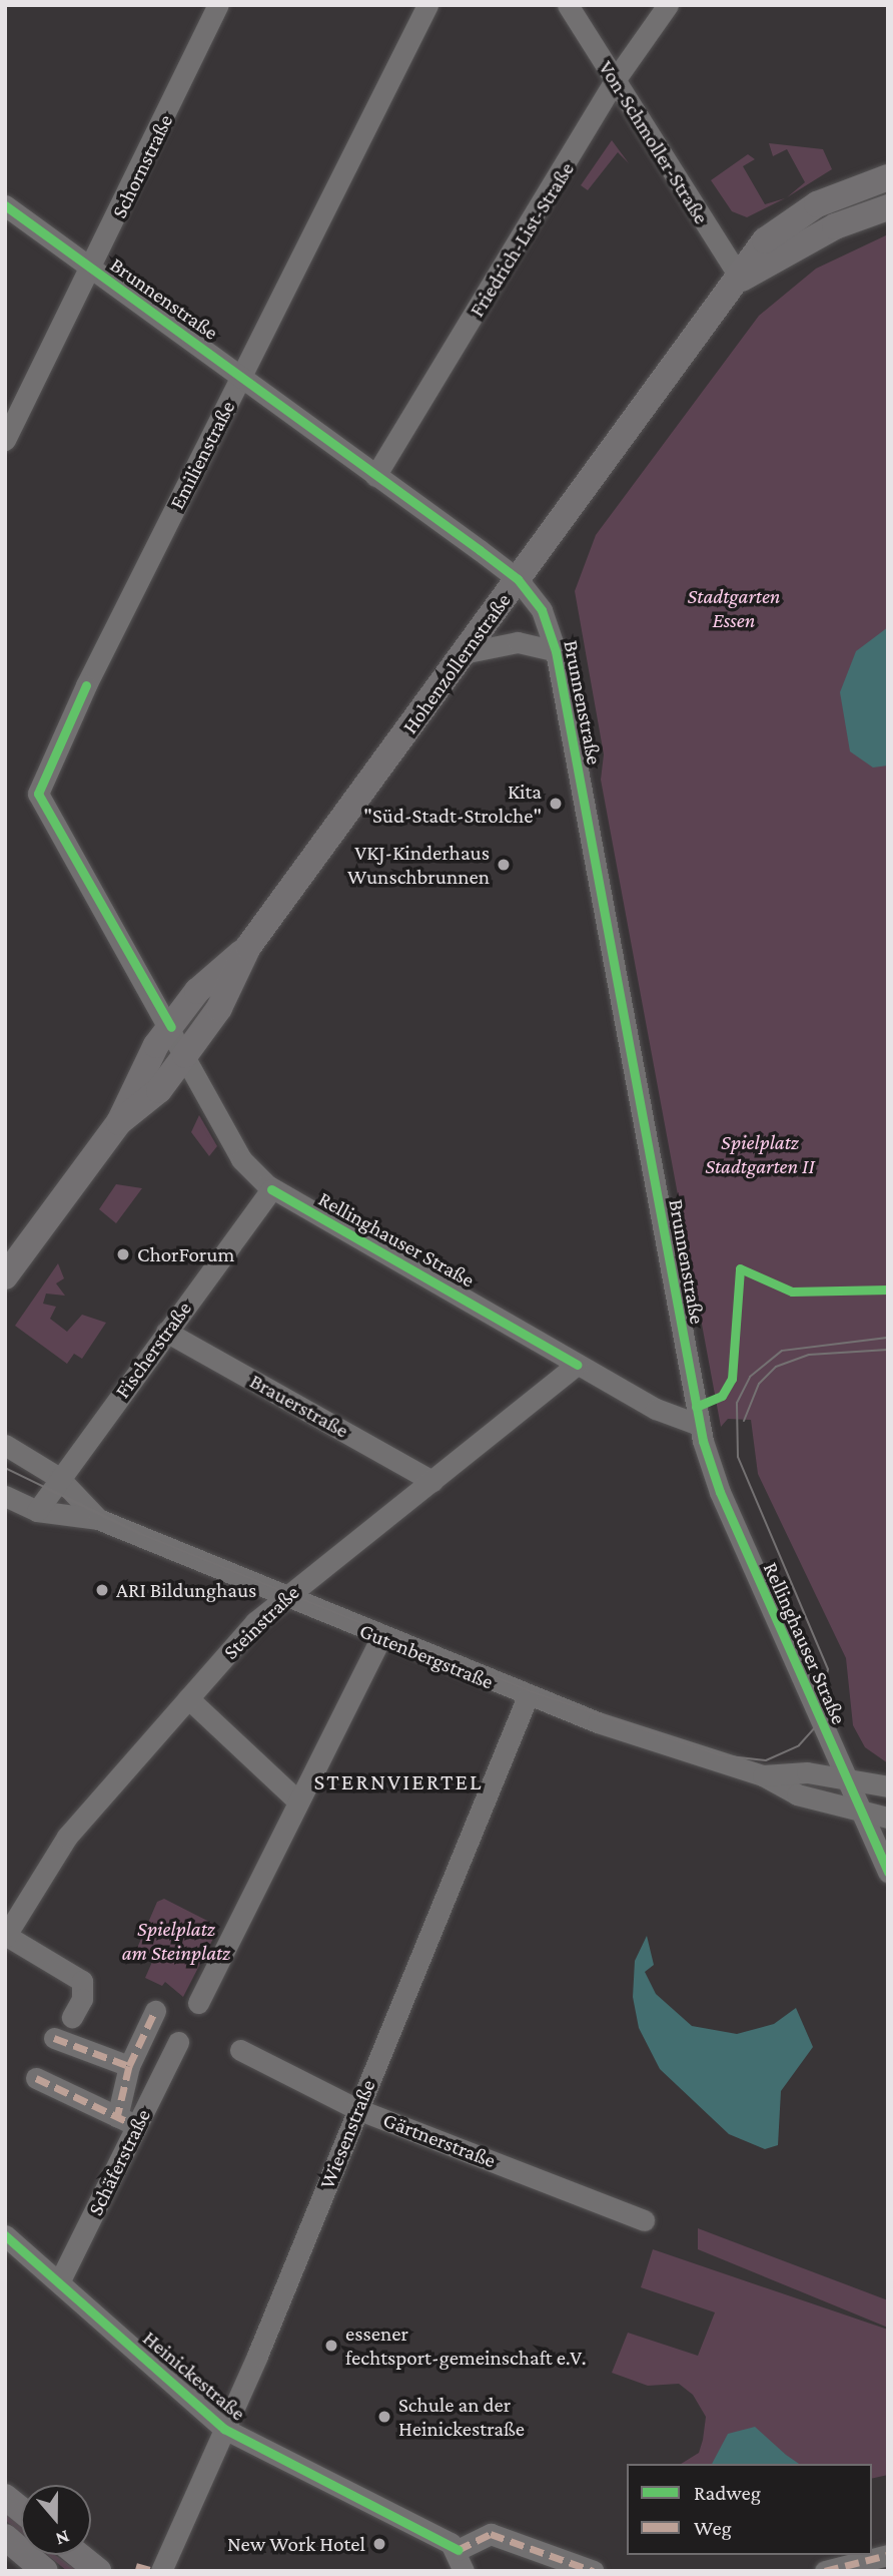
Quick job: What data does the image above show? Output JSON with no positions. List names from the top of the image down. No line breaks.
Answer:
{"streets":{"main road":["Hohenzollernstraße"],"street":["Von-Schmoller-Straße","Schornstraße","Friedrich-List-Straße","Brunnenstraße","Emilienstraße","Rellinghauser Straße","Fischerstraße","Brauerstraße","Steinstraße","Gutenbergstraße","Wiesenstraße","Gärtnerstraße","Schäferstraße","Heinickestraße"]},"crossings":[["Von-Schmoller-Straße","Friedrich-List-Straße"],["Von-Schmoller-Straße","Hohenzollernstraße"],["Schornstraße","Brunnenstraße"],["Friedrich-List-Straße","Brunnenstraße"],["Brunnenstraße","Emilienstraße"],["Brunnenstraße","Hohenzollernstraße"],["Brunnenstraße","Rellinghauser Straße"],["Emilienstraße","Rellinghauser Straße"],["Hohenzollernstraße","Rellinghauser Straße"],["Rellinghauser Straße","Fischerstraße"],["Rellinghauser Straße","Steinstraße"],["Fischerstraße","Brauerstraße"],["Fischerstraße","Gutenbergstraße"],["Brauerstraße","Steinstraße"],["Steinstraße","Gutenbergstraße"],["Gutenbergstraße","Wiesenstraße"],["Wiesenstraße","Gärtnerstraße"],["Wiesenstraße","Heinickestraße"],["Schäferstraße","Heinickestraße"]],"districts":["STERNVIERTEL"],"parks":["Stadtgarten Essen","Spielplatz Stadtgarten II","Spielplatz am Steinplatz"],"places":["Kita \"Süd-Stadt-Strolche\"","VKJ-Kinderhaus Wunschbrunnen","ChorForum","ARI Bildunghaus","essener fechtsport-gemeinschaft e.V.","Schule an der Heinickestraße","New Work Hotel"],"legend":["Radweg","Weg"],"north":"bottom"}
